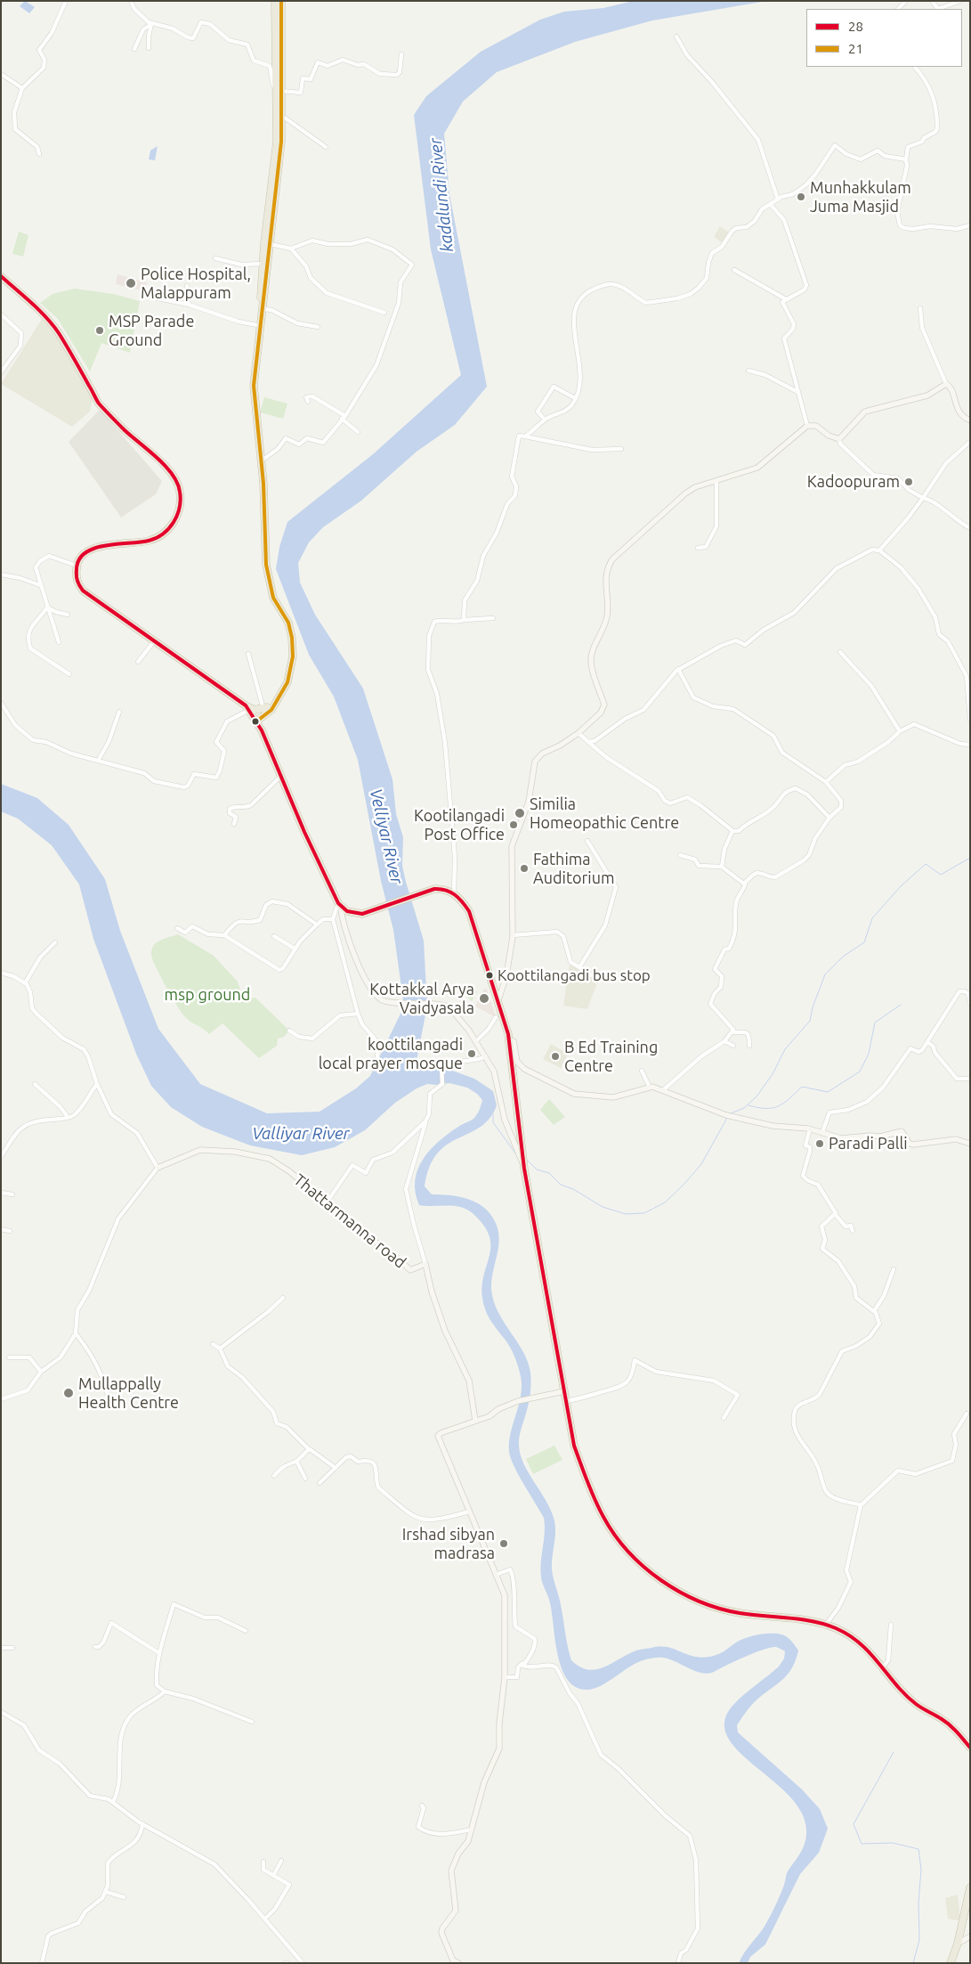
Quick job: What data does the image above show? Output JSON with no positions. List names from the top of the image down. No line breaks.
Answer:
{"streets":{"main road":["Thattarmanna road"]},"water":["kadalundi River","Velliyar River","Valliyar River"],"parks":["msp ground"],"places":["Munhakkulam Juma Masjid","Police Hospital, Malappuram","MSP Parade Ground","Kadoopuram","Similia Homeopathic Centre","Kootilangadi Post Office","Fathima Auditorium","Koottilangadi bus stop","Kottakkal Arya Vaidyasala","koottilangadi local prayer mosque","B Ed Training Centre","Paradi Palli","Mullappally Health Centre","Irshad sibyan madrasa"],"lines":["transit line 21","transit line 28"],"legend":["28","21"]}
